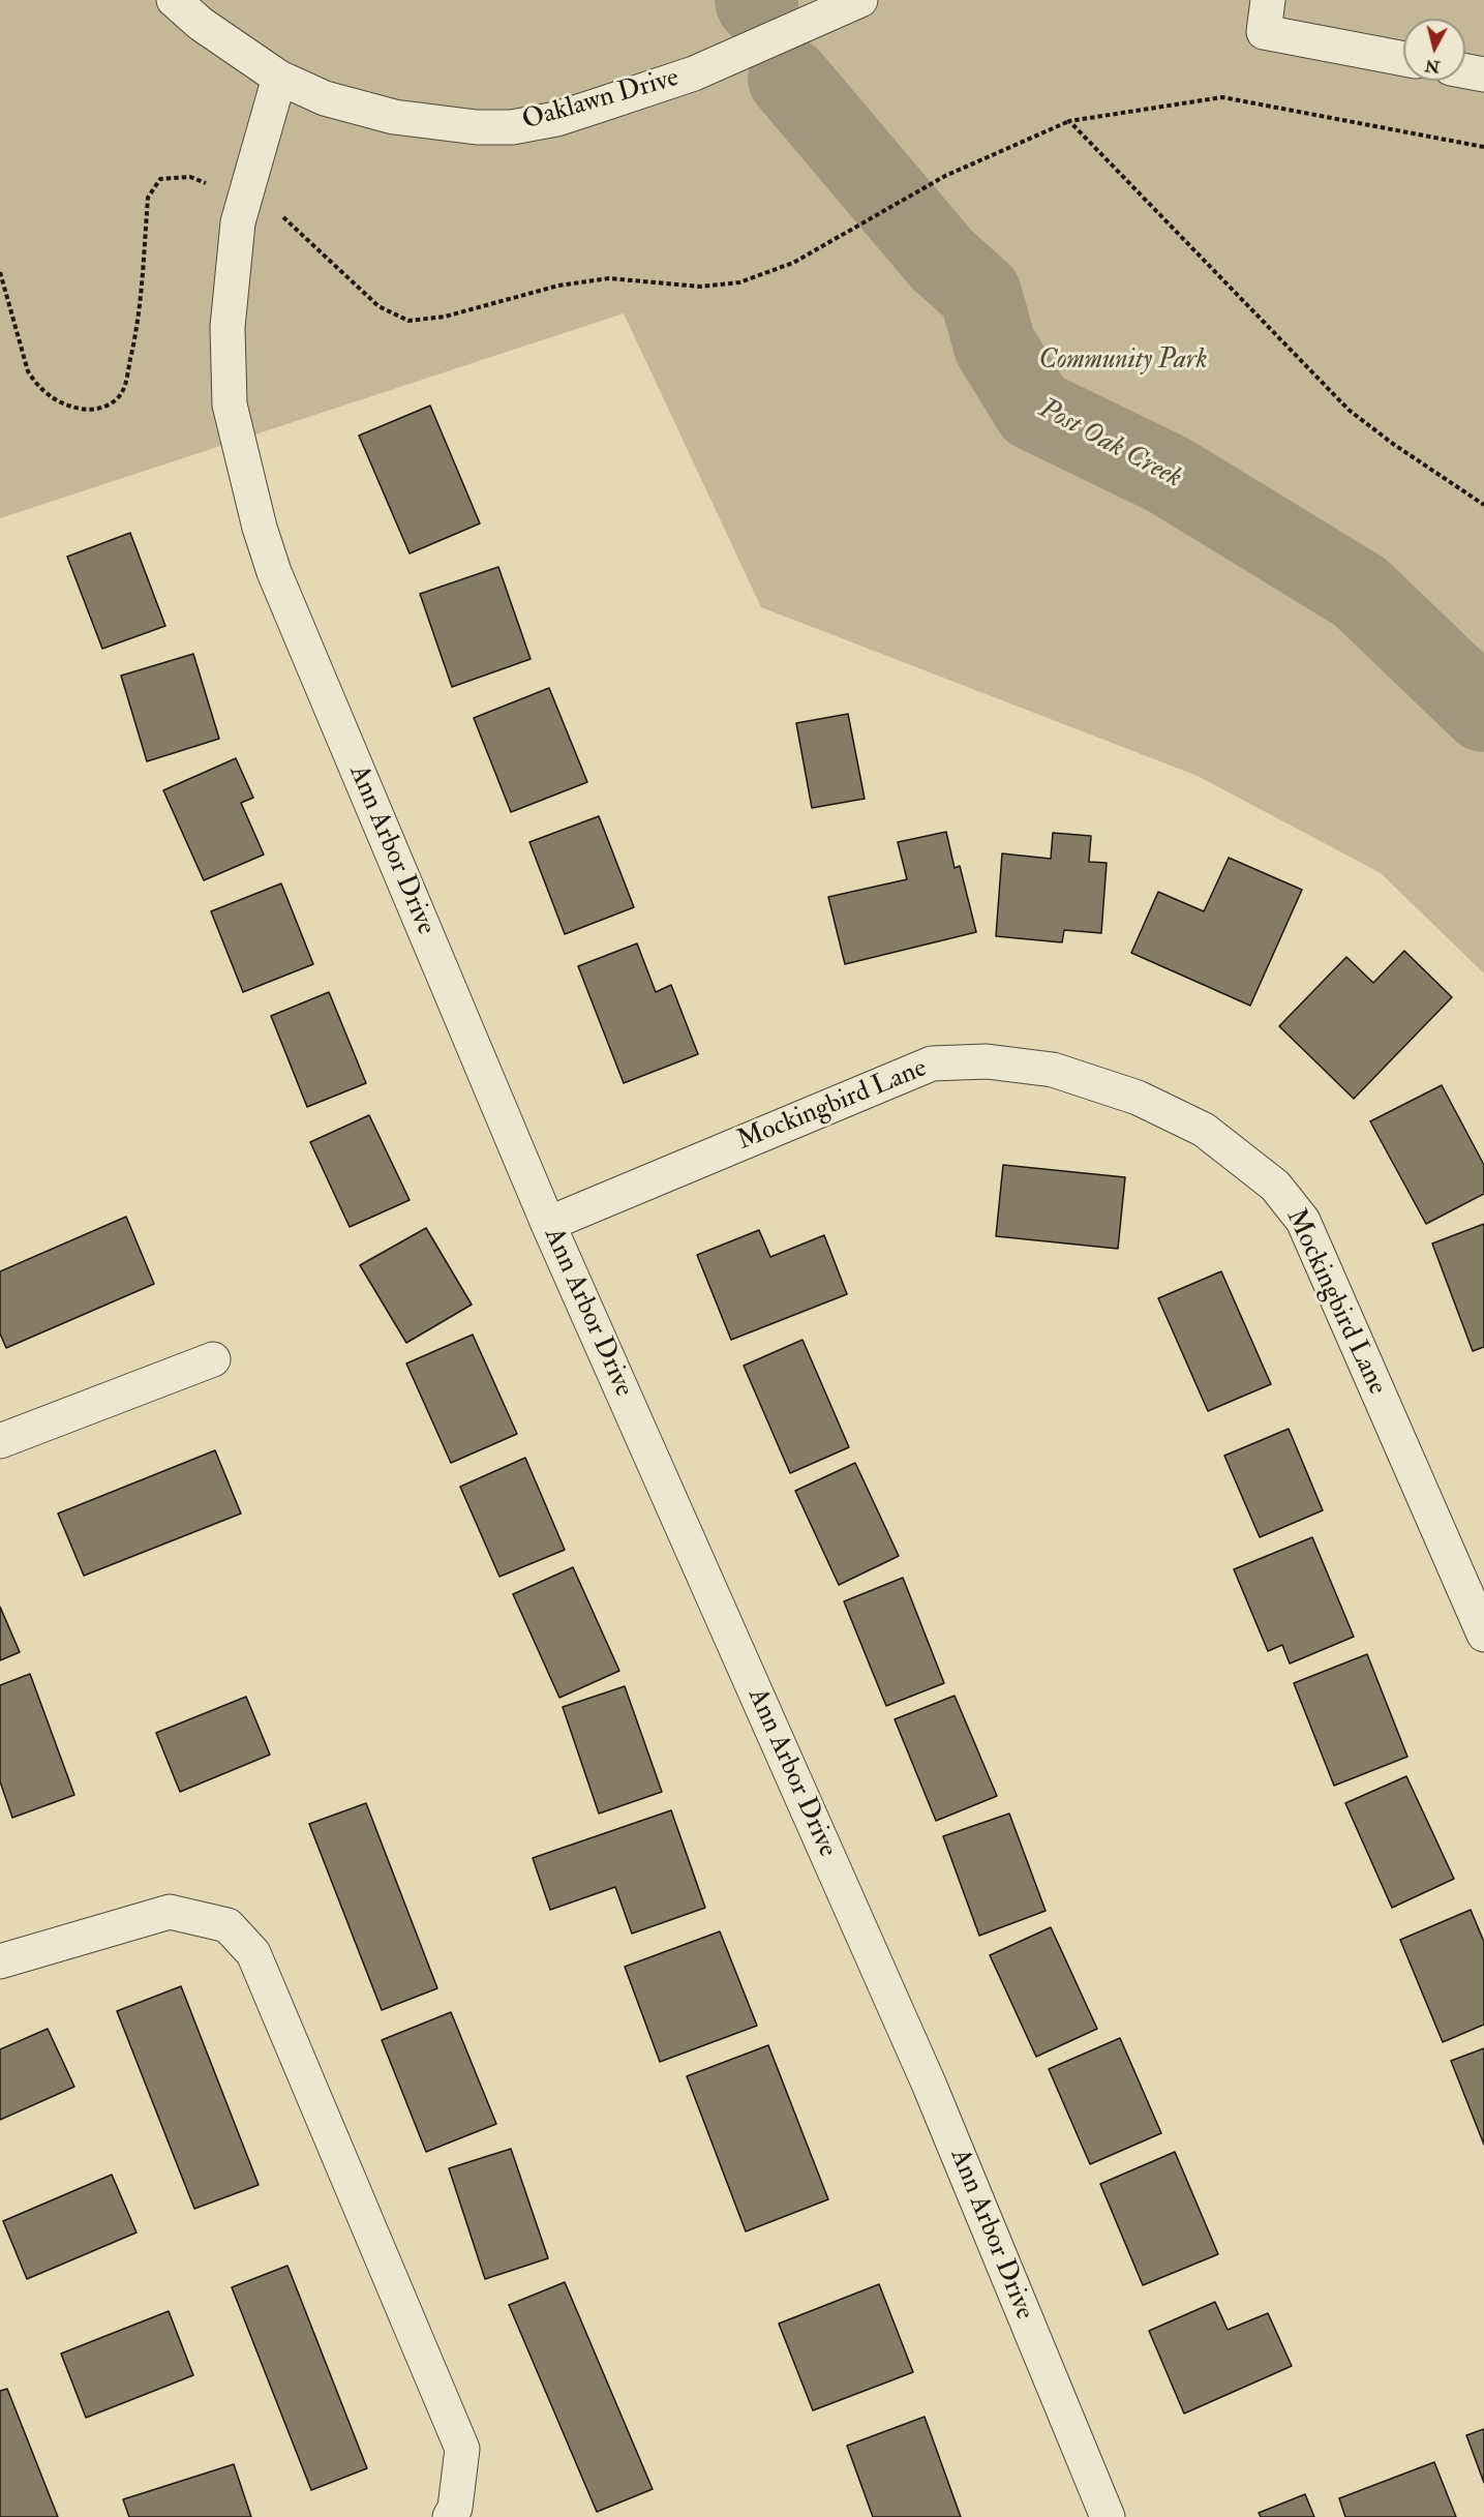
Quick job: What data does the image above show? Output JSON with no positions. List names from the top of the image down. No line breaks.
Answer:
{"streets":{"street":["Oaklawn Drive","Ann Arbor Drive","Mockingbird Lane"]},"crossings":[["Oaklawn Drive","Ann Arbor Drive"],["Ann Arbor Drive","Mockingbird Lane"]],"water":["Post Oak Creek"],"parks":["Community Park"],"north":"bottom"}
